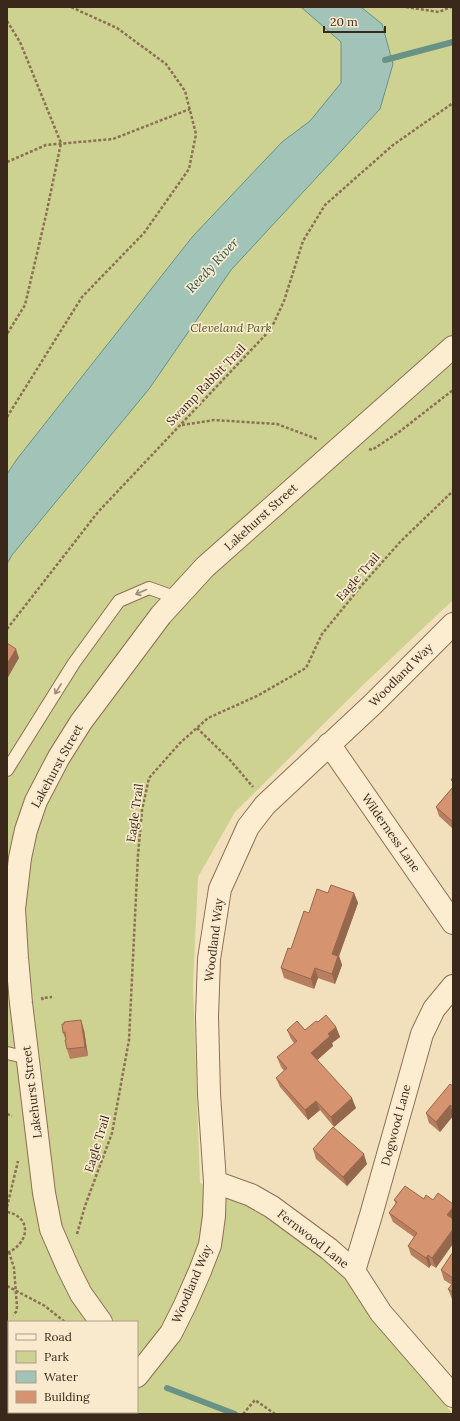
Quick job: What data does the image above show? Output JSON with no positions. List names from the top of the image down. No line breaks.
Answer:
{"streets":{"street":["Lakehurst Street","Woodland Way","Wilderness Lane","Dogwood Lane","Fernwood Lane"],"path":["Swamp Rabbit Trail","Eagle Trail"]},"crossings":[["Lakehurst Street","Eagle Trail"],["Woodland Way","Wilderness Lane"],["Woodland Way","Fernwood Lane"],["Dogwood Lane","Fernwood Lane"]],"water":["Reedy River"],"parks":["Cleveland Park"],"legend":["Road","Park","Water","Building"],"scale_bar":"20 m"}
